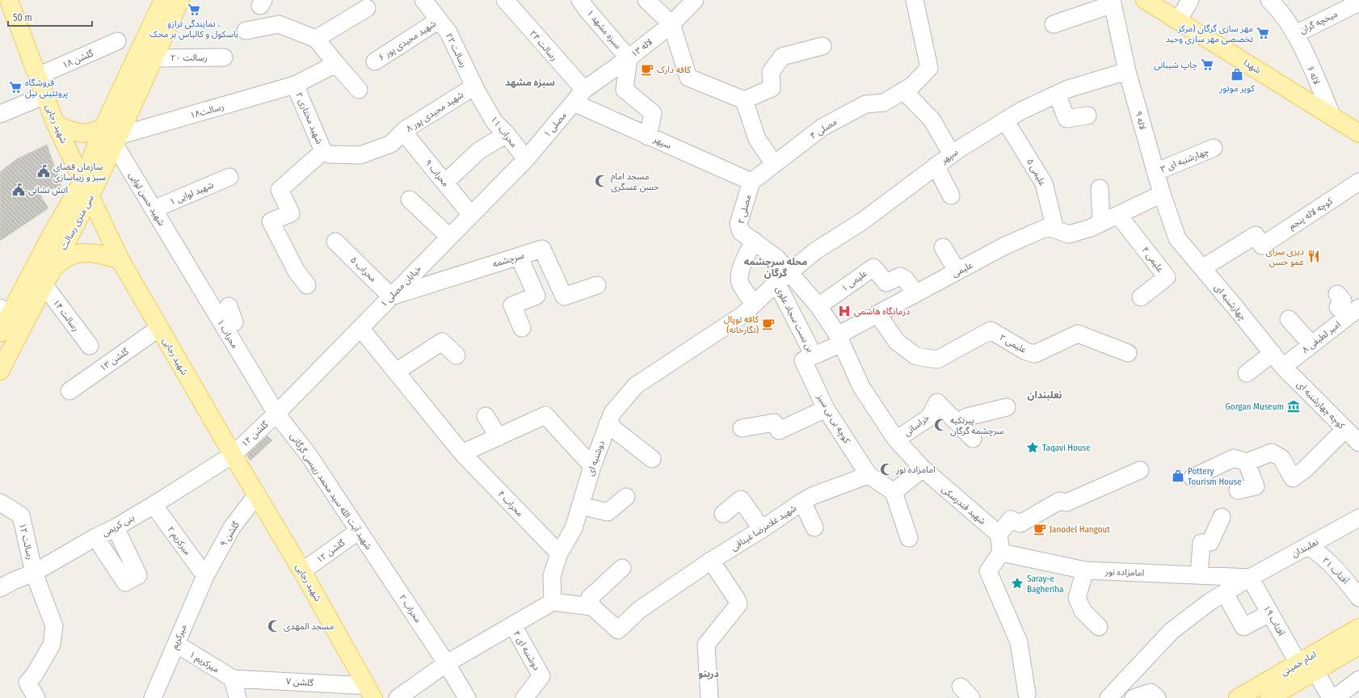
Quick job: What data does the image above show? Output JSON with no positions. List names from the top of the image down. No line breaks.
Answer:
{"streets":{"main road":["شهدا","شهید رجایی","سی متری رسالت","امام خمینی"],"street":["میخچه گران","۱ سبزه مشهد","۶ شهید مجیدی پور","۲۴ رسالت","لاله ۱۳","۲۲ رسالت","۲۰ رسالت","۱۸ گلشن","۶ لاله","رسالت۱۸","۸ شهید مجیدی پور","۲ شهید مختاری","۹ لاله","۱ مصلی","۴ مصلی","۱۱ محراب","سپهر","۳ چهارشنبه ای","۵ علیمی","۹ محراب","۱ شهید لوایی","شهید حسن لوایی","۲ مصلی","کوچه لاله پنجم","سرچشمه","۴ علیمی","۵ محراب","علیمی","۱ علیمی","خیابان مصلی ۱","چهارشنبه ای","۱۴ رسالت","بن بست سجاد علوی","۱ محراب","۸ امیر لطیفی","۲ علیمی","۱۳ گلشن","کوچه چهارشنبه ای","کوچه بی بی سبز","خراسانی","گلشن ۱۴","دوشنبه ای","شهید آیت الله سید محمد رییسی گرگانی","۴ محراب","شهید فندرسکی","بنی کریمی","شهید غلامرضا غیناقی","۹ گلشن","۲ میرکریم","۱۲ رسالت","نعلبندان","۱۲ گلشن","آفتاب ۲۱","امامزاده نور","۲ محراب","۱۹ آفتاب","میرکریم","۴ دوشنبه ای","۱ میرکریم","۷ گلشن"]},"crossings":[["میخچه گران","۶ لاله"],["۱ سبزه مشهد","لاله ۱۳"],["۶ شهید مجیدی پور","۲۲ رسالت"],["۲۴ رسالت","لاله ۱۳"],["۲۴ رسالت","۱ مصلی"],["لاله ۱۳","۱ مصلی"],["۲۲ رسالت","۸ شهید مجیدی پور"],["۲۲ رسالت","۱۱ محراب"],["۲۰ رسالت","سی متری رسالت"],["۱۸ گلشن","شهید رجایی"],["شهدا","۶ لاله"],["رسالت۱۸","۲ شهید مختاری"],["رسالت۱۸","شهید حسن لوایی"],["رسالت۱۸","سی متری رسالت"],["۸ شهید مجیدی پور","۲ شهید مختاری"],["۸ شهید مجیدی پور","۱۱ محراب"],["۸ شهید مجیدی پور","۹ محراب"],["۹ لاله","سپهر"],["۹ لاله","۳ چهارشنبه ای"],["۹ لاله","چهارشنبه ای"],["شهید رجایی","سی متری رسالت"],["شهید رجایی","۱۳ گلشن"],["شهید رجایی","گلشن ۱۴"],["شهید رجایی","بنی کریمی"],["شهید رجایی","۹ گلشن"],["شهید رجایی","۱۲ گلشن"],["شهید رجایی","۷ گلشن"],["۱ مصلی","۱۱ محراب"],["۱ مصلی","سپهر"],["۱ مصلی","خیابان مصلی ۱"],["۴ مصلی","سپهر"],["۴ مصلی","۲ مصلی"],["۱۱ محراب","خیابان مصلی ۱"],["سپهر","۵ علیمی"],["سپهر","۲ مصلی"],["سپهر","بن بست سجاد علوی"],["سپهر","دوشنبه ای"],["سپهر","شهید فندرسکی"],["۵ علیمی","علیمی"],["۹ محراب","خیابان مصلی ۱"],["۱ شهید لوایی","شهید حسن لوایی"],["شهید حسن لوایی","سی متری رسالت"],["شهید حسن لوایی","۱ محراب"],["۲ مصلی","بن بست سجاد علوی"],["۲ مصلی","دوشنبه ای"],["۲ مصلی","شهید فندرسکی"],["کوچه لاله پنجم","چهارشنبه ای"],["سی متری رسالت","۱۴ رسالت"],["سرچشمه","۵ محراب"],["سرچشمه","خیابان مصلی ۱"],["۵ محراب","خیابان مصلی ۱"],["علیمی","۱ علیمی"],["علیمی","بن بست سجاد علوی"],["علیمی","۲ علیمی"],["علیمی","کوچه بی بی سبز"],["علیمی","شهید فندرسکی"],["۱ علیمی","شهید فندرسکی"],["خیابان مصلی ۱","۱ محراب"],["خیابان مصلی ۱","گلشن ۱۴"],["خیابان مصلی ۱","شهید آیت الله سید محمد رییسی گرگانی"],["خیابان مصلی ۱","۴ محراب"],["چهارشنبه ای","۸ امیر لطیفی"],["چهارشنبه ای","کوچه چهارشنبه ای"],["بن بست سجاد علوی","کوچه بی بی سبز"],["بن بست سجاد علوی","دوشنبه ای"],["بن بست سجاد علوی","شهید فندرسکی"],["۱ محراب","گلشن ۱۴"],["۱ محراب","شهید آیت الله سید محمد رییسی گرگانی"],["۸ امیر لطیفی","کوچه چهارشنبه ای"],["کوچه بی بی سبز","شهید غلامرضا غیناقی"],["خراسانی","شهید فندرسکی"],["گلشن ۱۴","شهید آیت الله سید محمد رییسی گرگانی"],["گلشن ۱۴","بنی کریمی"],["دوشنبه ای","۴ محراب"],["دوشنبه ای","شهید فندرسکی"],["شهید آیت الله سید محمد رییسی گرگانی","۱۲ گلشن"],["شهید آیت الله سید محمد رییسی گرگانی","۲ محراب"],["بنی کریمی","۲ میرکریم"],["بنی کریمی","۱۲ رسالت"],["۹ گلشن","۲ میرکریم"],["۹ گلشن","میرکریم"],["۲ میرکریم","میرکریم"],["نعلبندان","آفتاب ۲۱"],["نعلبندان","امامزاده نور"],["نعلبندان","۱۹ آفتاب"],["امامزاده نور","۱۹ آفتاب"],["۱۹ آفتاب","امام خمینی"],["میرکریم","۱ میرکریم"],["۱ میرکریم","۷ گلشن"]],"districts":["سبزه مشهد","محله سرچشمه گرگان","نعلبندان","دربنو"],"places":{"supermarket":["نمایندگی ترازو ، باسکول و کالباس بر محک","مهر سازی گرگان (مرکز تخصصی مهر سازی وحید","چاپ شیبانی","فروشگاه پروتئینی نیل"],"cafe":["کافه دارک","کافه توپال (نگارخانه)","Janodel Hangout"],"shop":["کویر موتور","Pottery Tourism House"],"public building":["سازمان فضای سبز و زیباسازی","آتش نشانی"],"mosque":["مسجد امام حسن عسگری","پیرتکیه سرچشمه گرگان","امامزاده نور","مسجد المهدی"],"restaurant":["دیزی سرای عمو حسن"],"hospital":["درمانگاه هاشمی"],"museum":["Gorgan Museum"],"place":["Taqavi House","Saray-e Bagheriha"]},"scale_bar":"50 m"}
